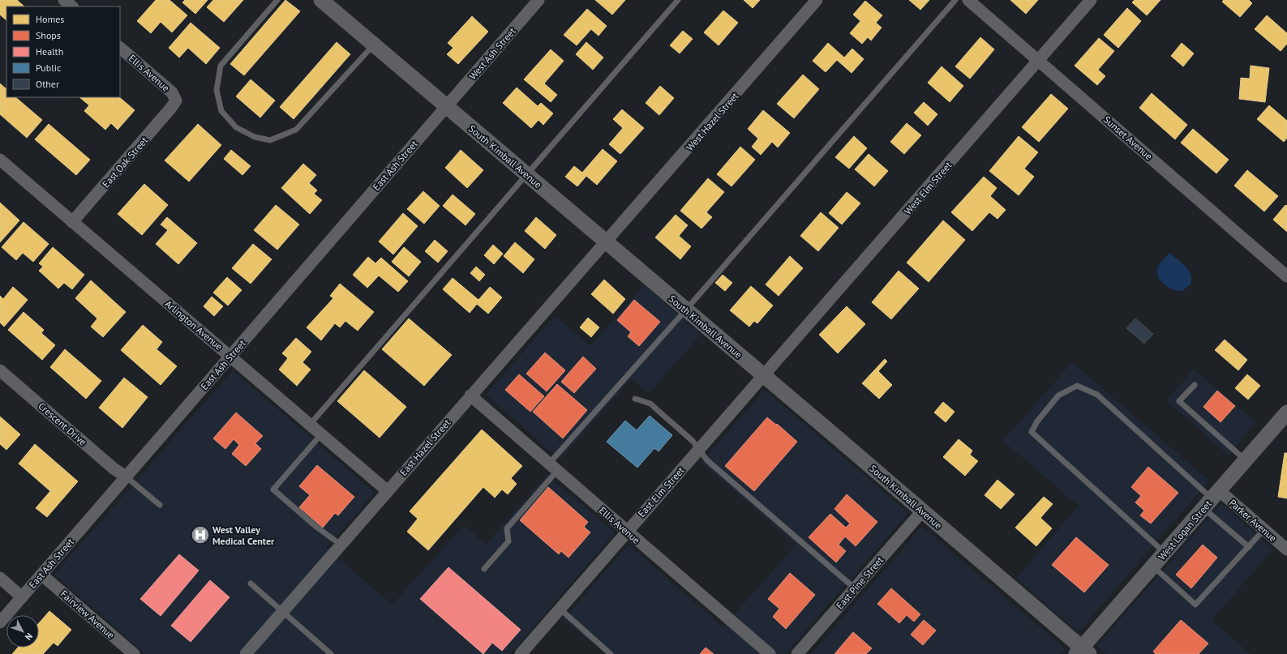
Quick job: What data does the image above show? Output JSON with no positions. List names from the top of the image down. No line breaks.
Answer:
{"streets":{"street":["West Ash Street","Ellis Avenue","West Hazel Street","Sunset Avenue","South Kimball Avenue","East Oak Street","East Ash Street","West Elm Street","Arlington Avenue","Crescent Drive","East Hazel Street","East Elm Street","Parker Avenue","West Logan Street","East Pine Street","Fairview Avenue"]},"crossings":[["West Ash Street","South Kimball Avenue"],["West Ash Street","East Ash Street"],["Ellis Avenue","East Oak Street"],["Ellis Avenue","East Hazel Street"],["Ellis Avenue","East Elm Street"],["West Hazel Street","South Kimball Avenue"],["West Hazel Street","East Hazel Street"],["Sunset Avenue","West Elm Street"],["South Kimball Avenue","East Ash Street"],["South Kimball Avenue","West Elm Street"],["South Kimball Avenue","East Hazel Street"],["South Kimball Avenue","East Elm Street"],["South Kimball Avenue","West Logan Street"],["South Kimball Avenue","East Pine Street"],["East Oak Street","Arlington Avenue"],["East Ash Street","Arlington Avenue"],["East Ash Street","Crescent Drive"],["East Ash Street","Fairview Avenue"],["West Elm Street","East Elm Street"],["Arlington Avenue","East Hazel Street"],["Parker Avenue","West Logan Street"]],"places":{"hospital":["West Valley Medical Center"]},"legend":["Homes","Shops","Health","Public","Other"],"north":"bottom right"}
